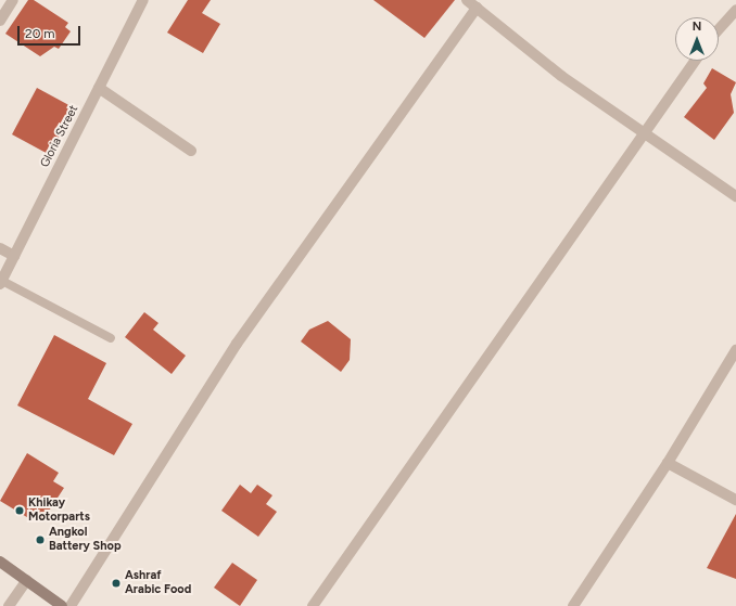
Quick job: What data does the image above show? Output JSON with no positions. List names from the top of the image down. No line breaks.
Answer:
{"streets":{"street":["Gloria Street"]},"places":["Khikay Motorparts","Angkol Battery Shop","Ashraf Arabic Food"],"scale_bar":"20 m","north":"top"}
